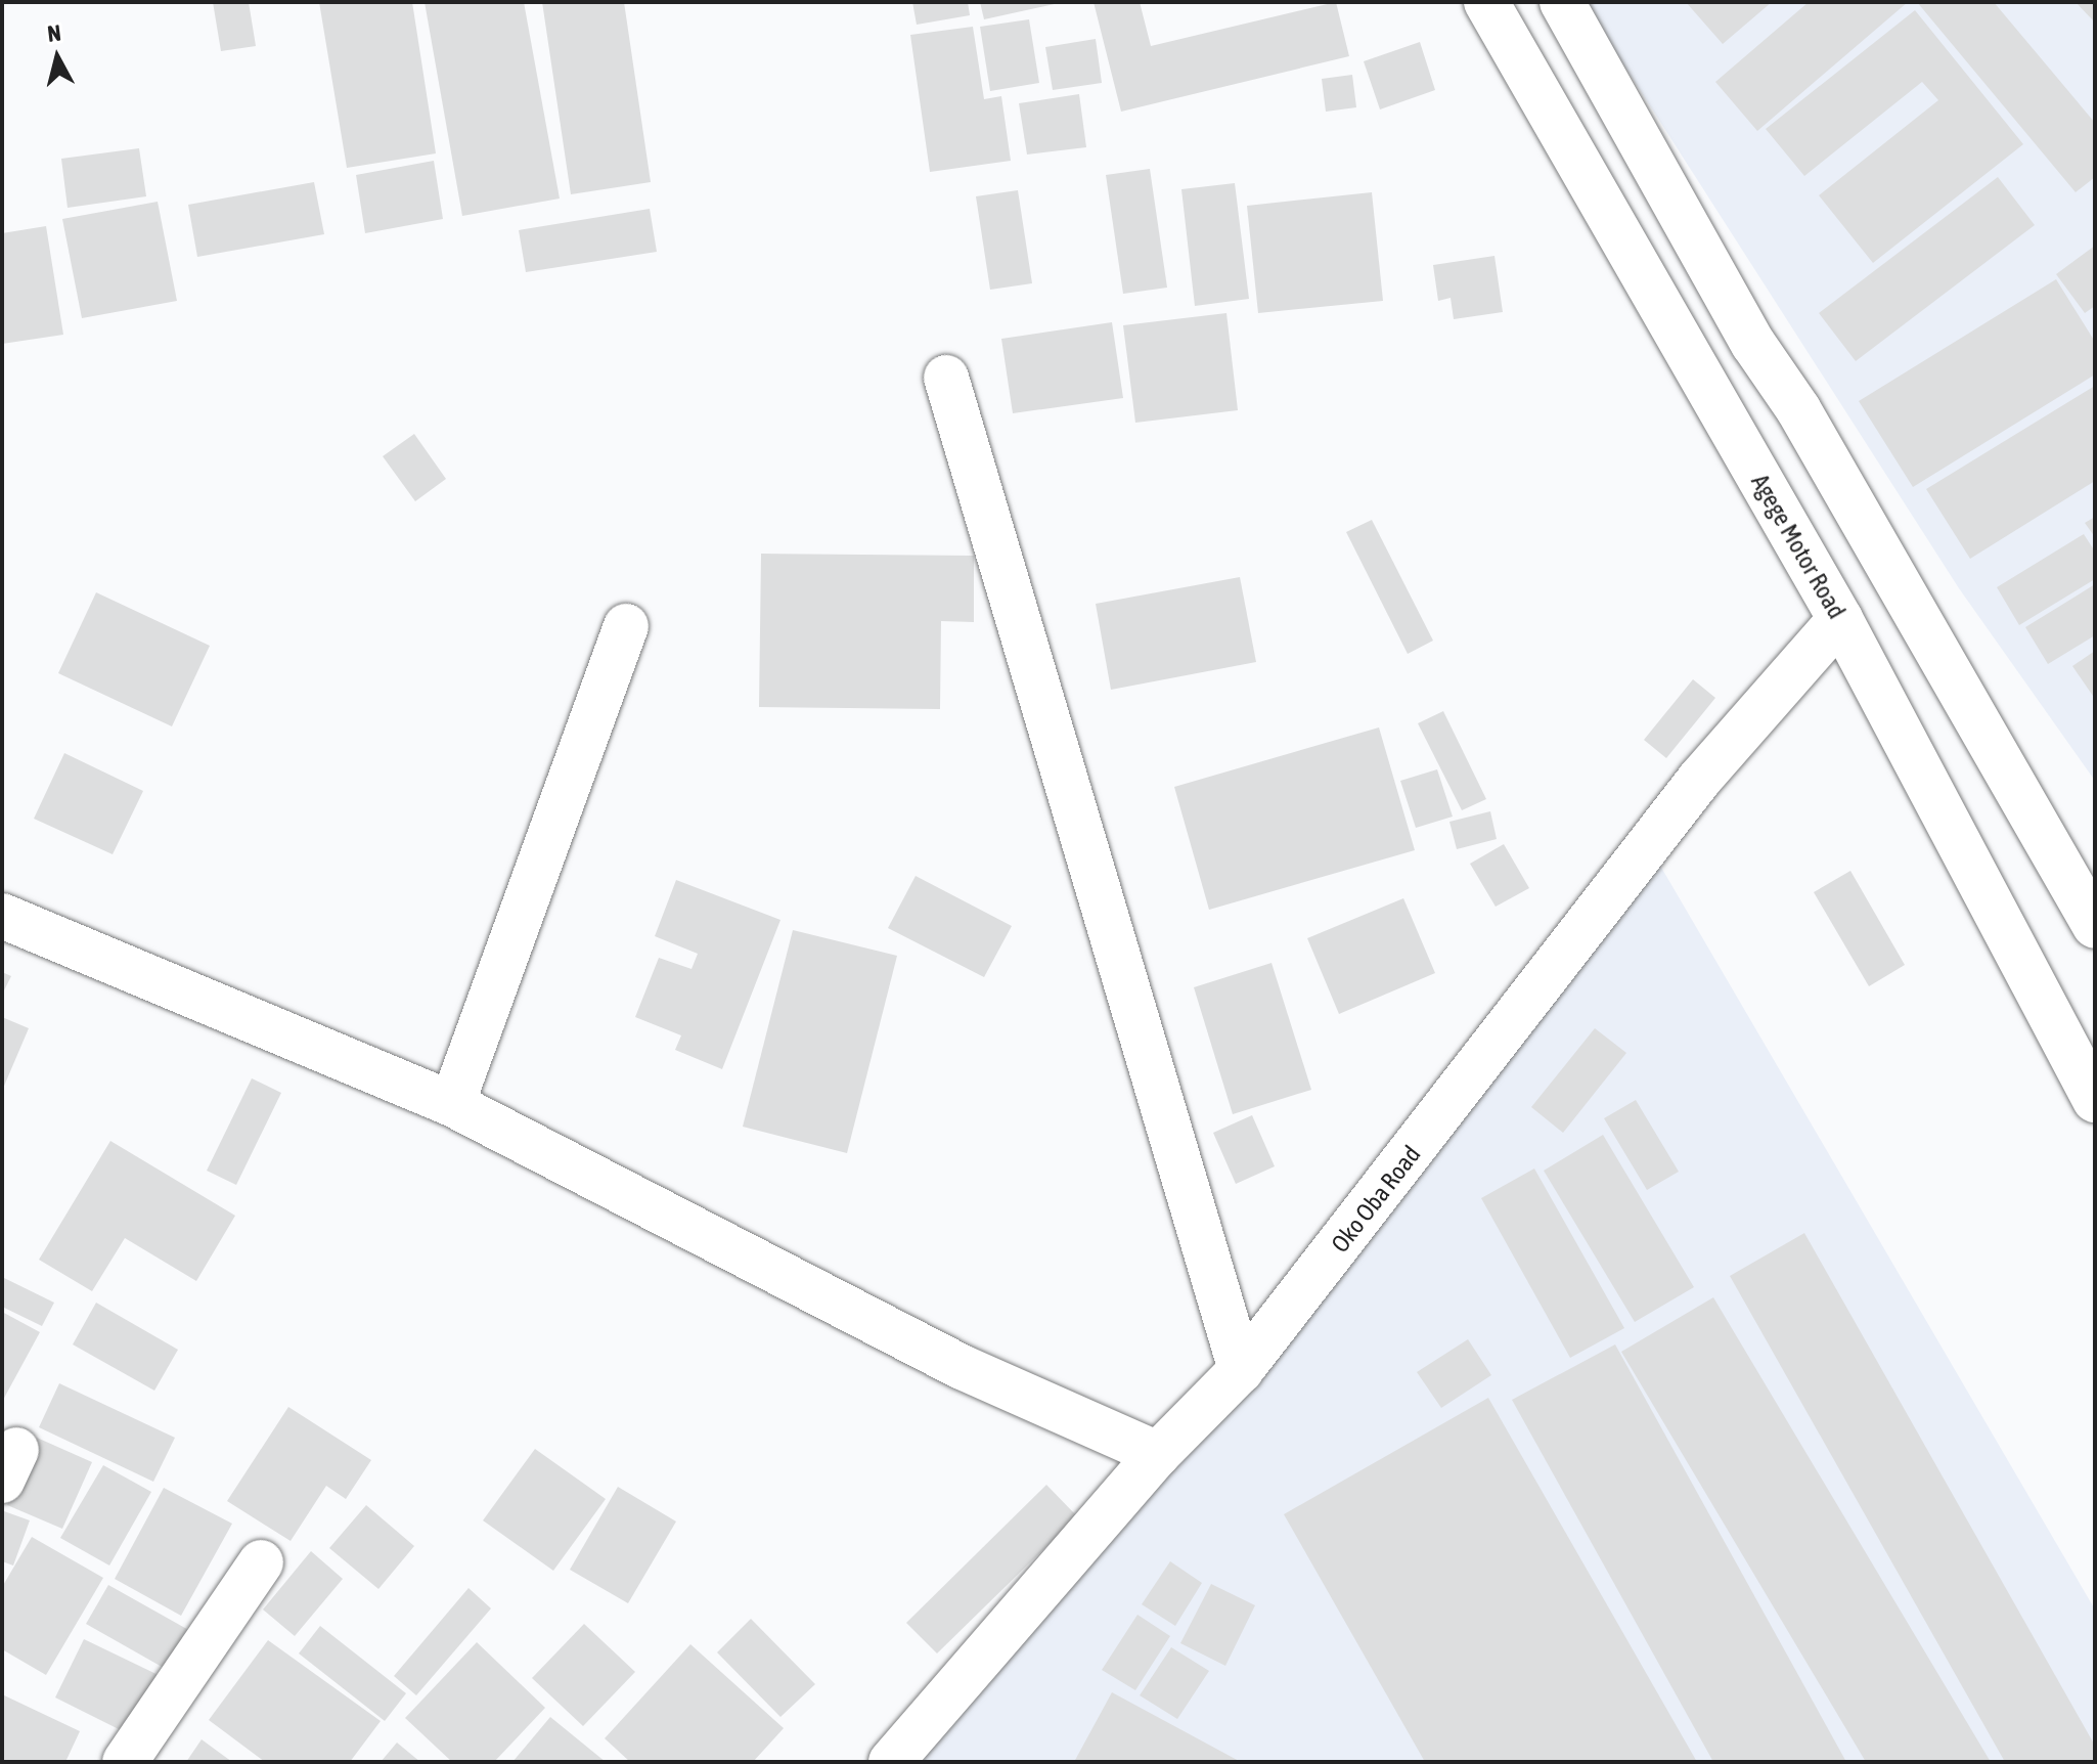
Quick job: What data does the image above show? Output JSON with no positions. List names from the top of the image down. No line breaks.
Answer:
{"streets":{"street":["Agege Motor Road","Oko Oba Road"]},"crossings":[["Agege Motor Road","Oko Oba Road"]],"north":"top"}
